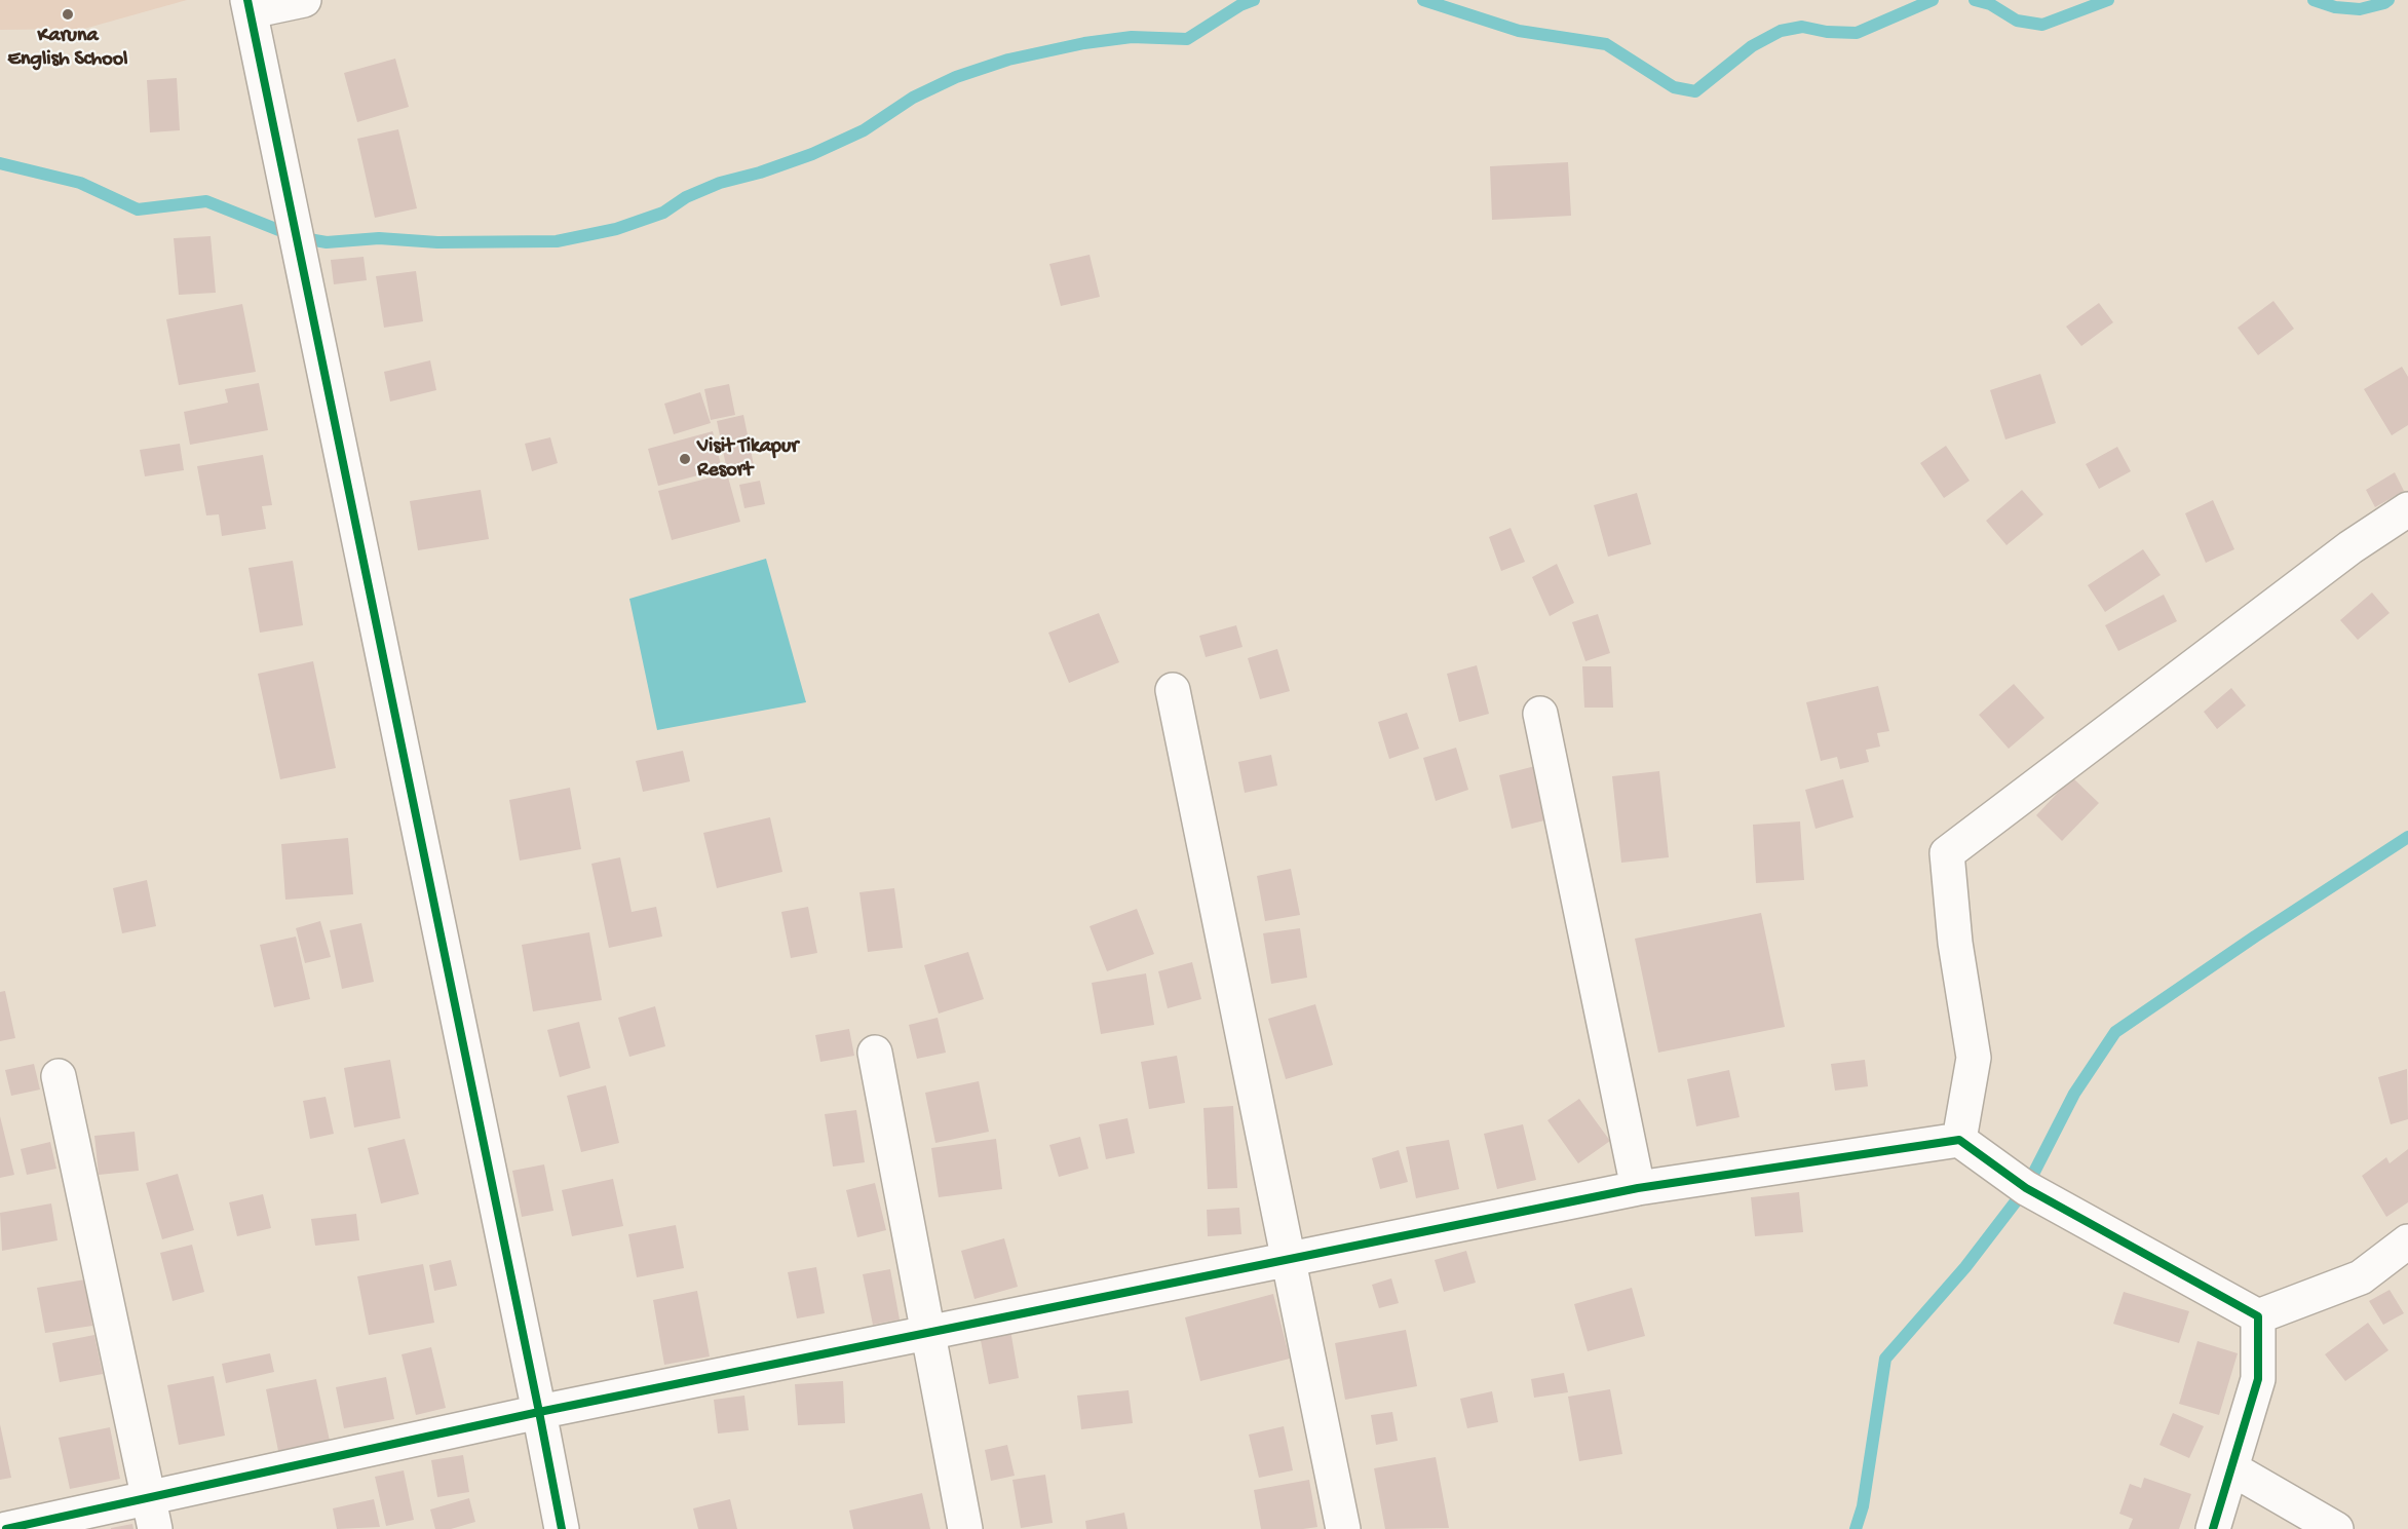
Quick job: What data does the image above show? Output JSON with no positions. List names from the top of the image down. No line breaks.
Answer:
{"places":["Karuna English School","Visit Tikapur Resort"]}
